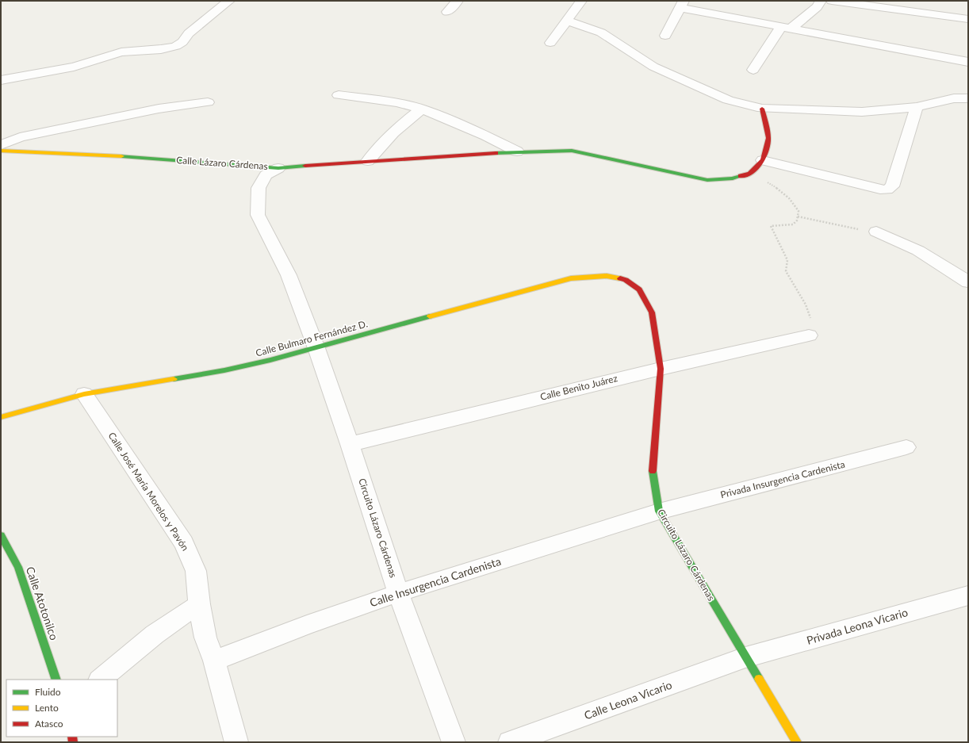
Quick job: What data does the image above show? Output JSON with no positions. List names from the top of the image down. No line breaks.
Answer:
{"streets":{"street":["Calle Lázaro Cárdenas","Calle Bulmaro Fernández D.","Calle Benito Juárez","Privada Insurgencia Cardenista","Calle José María Morelos y Pavón","Circuito Lázaro Cárdenas","Calle Insurgencia Cardenista","Calle Atotonilco","Privada Leona Vicario","Calle Leona Vicario"]},"crossings":[["Calle Lázaro Cárdenas","Calle Bulmaro Fernández D."],["Calle Lázaro Cárdenas","Circuito Lázaro Cárdenas"],["Calle Bulmaro Fernández D.","Calle José María Morelos y Pavón"],["Calle Bulmaro Fernández D.","Circuito Lázaro Cárdenas"],["Calle Benito Juárez","Circuito Lázaro Cárdenas"],["Privada Insurgencia Cardenista","Circuito Lázaro Cárdenas"],["Privada Insurgencia Cardenista","Calle Insurgencia Cardenista"],["Calle José María Morelos y Pavón","Calle Insurgencia Cardenista"],["Circuito Lázaro Cárdenas","Calle Insurgencia Cardenista"],["Circuito Lázaro Cárdenas","Privada Leona Vicario"],["Circuito Lázaro Cárdenas","Calle Leona Vicario"],["Privada Leona Vicario","Calle Leona Vicario"]],"legend":["Fluido","Lento","Atasco"]}
